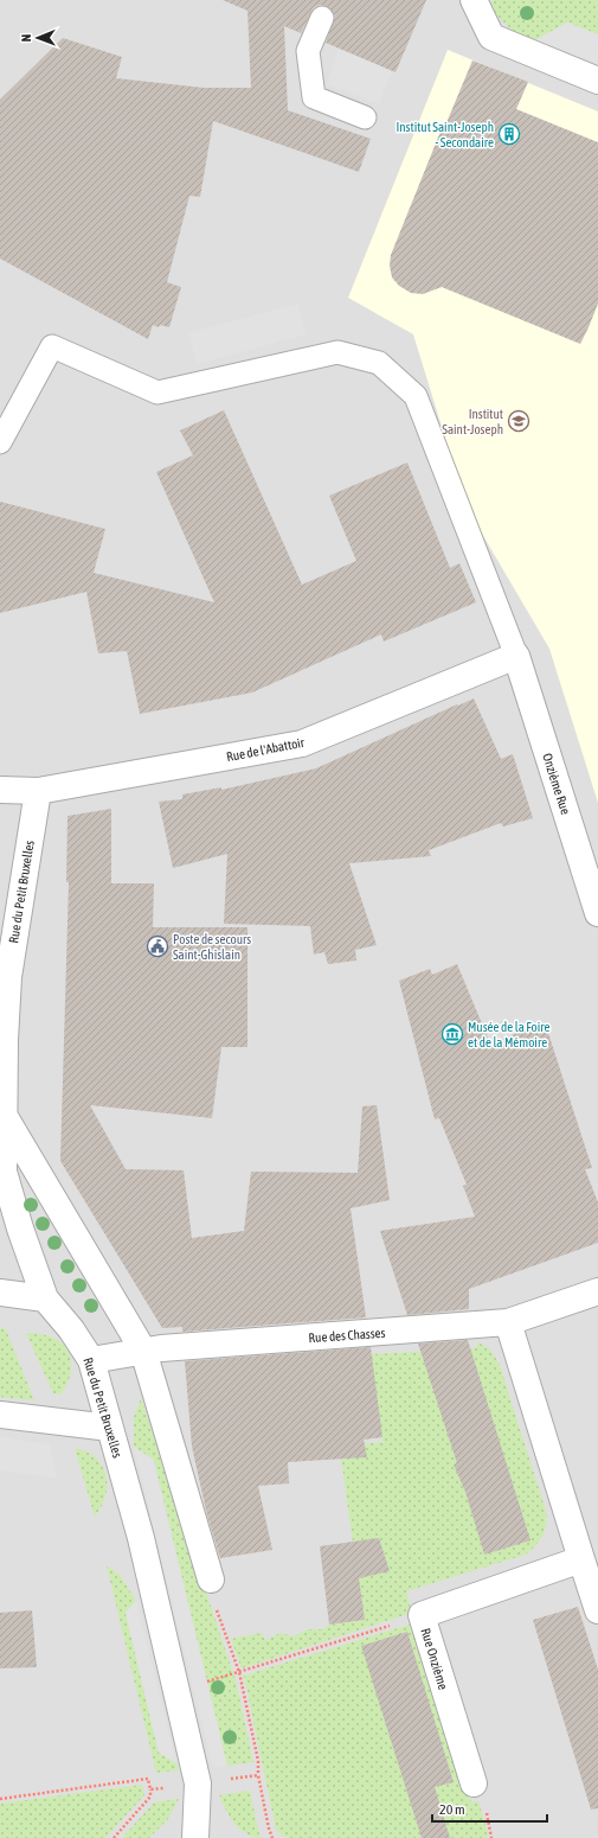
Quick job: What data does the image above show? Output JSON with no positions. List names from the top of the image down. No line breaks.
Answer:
{"streets":{"street":["Rue de l'Abattoir","Onzième Rue","Rue du Petit Bruxelles","Rue des Chasses","Rue Onzième"]},"crossings":[["Rue de l'Abattoir","Onzième Rue"],["Rue de l'Abattoir","Rue du Petit Bruxelles"],["Rue du Petit Bruxelles","Rue des Chasses"]],"places":{"building":["Institut Saint-Joseph - Secondaire"],"school or university":["Institut Saint-Joseph"],"public building":["Poste de secours Saint-Ghislain"],"museum":["Musée de la Foire et de la Mémoire"]},"scale_bar":"20 m","north":"left"}
